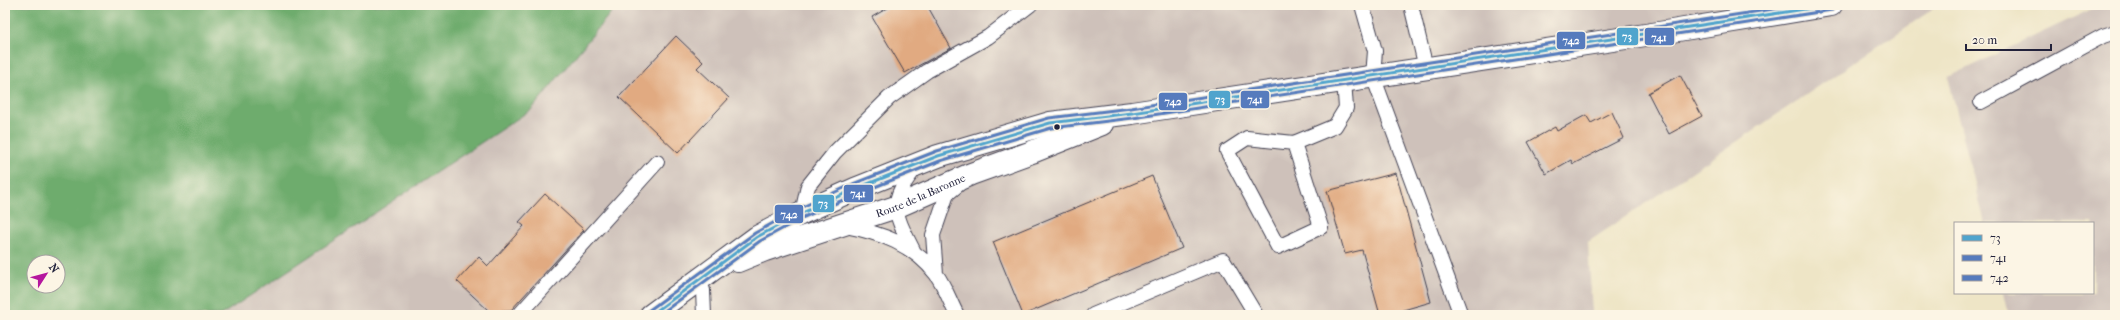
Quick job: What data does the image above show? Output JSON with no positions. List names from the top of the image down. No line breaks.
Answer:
{"streets":{"main road":["Route de la Baronne"]},"lines":["transit line 73","transit line 742","transit line 741"],"legend":["73","741","742"],"scale_bar":"20 m","north":"top right"}
